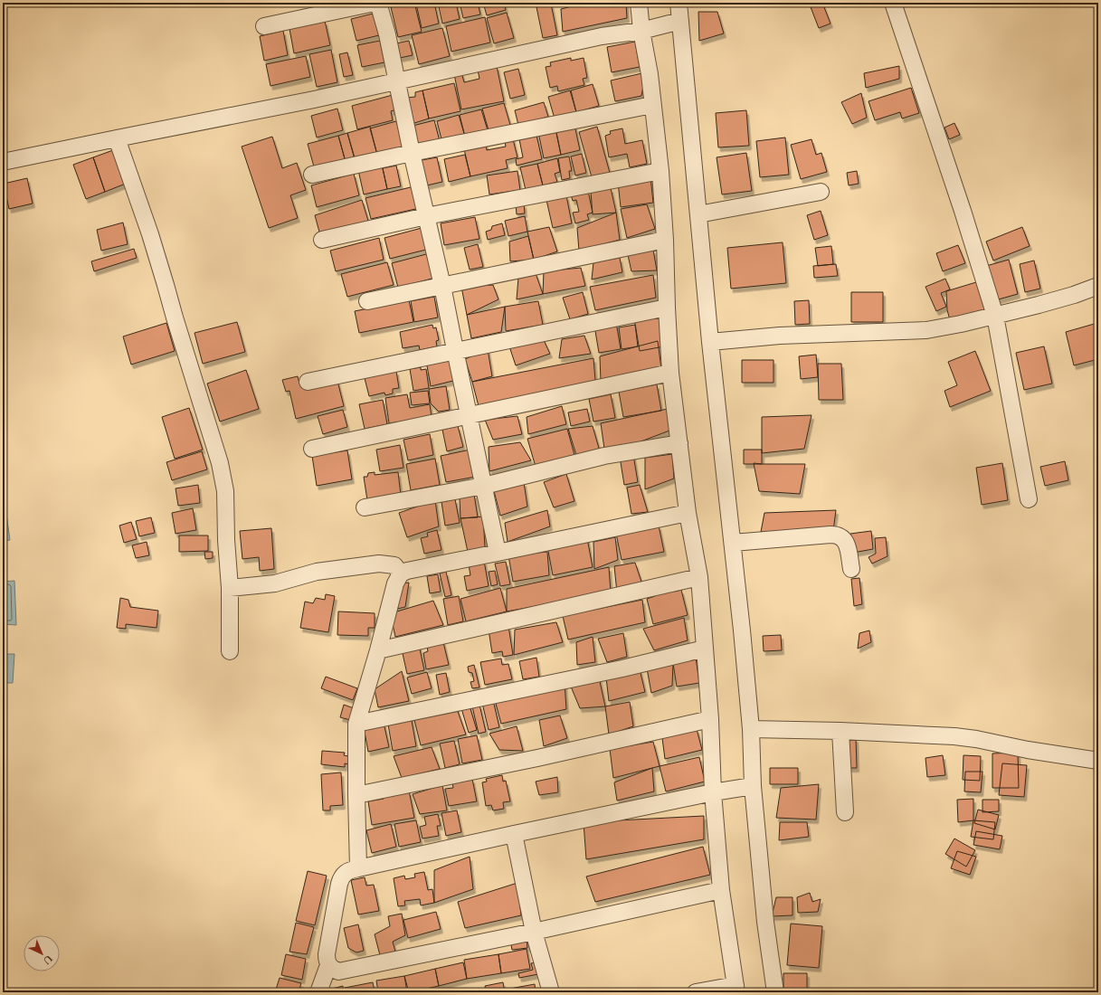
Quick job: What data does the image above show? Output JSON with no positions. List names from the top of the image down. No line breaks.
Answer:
{"north":"bottom right"}
